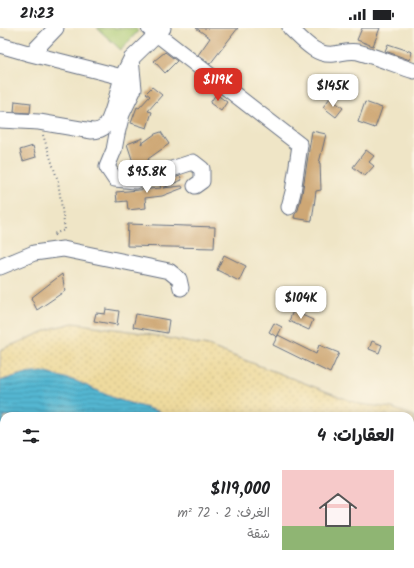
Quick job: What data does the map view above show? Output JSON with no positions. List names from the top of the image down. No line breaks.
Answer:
{"page":{"status":"21:23","price":["$119K","$145K","$95.8K","$104K"],"heading":"العقارات: 4","list":[{"name":"$119,000","note":"الغرف: 2 · 72 m² · شقة"}]}}
